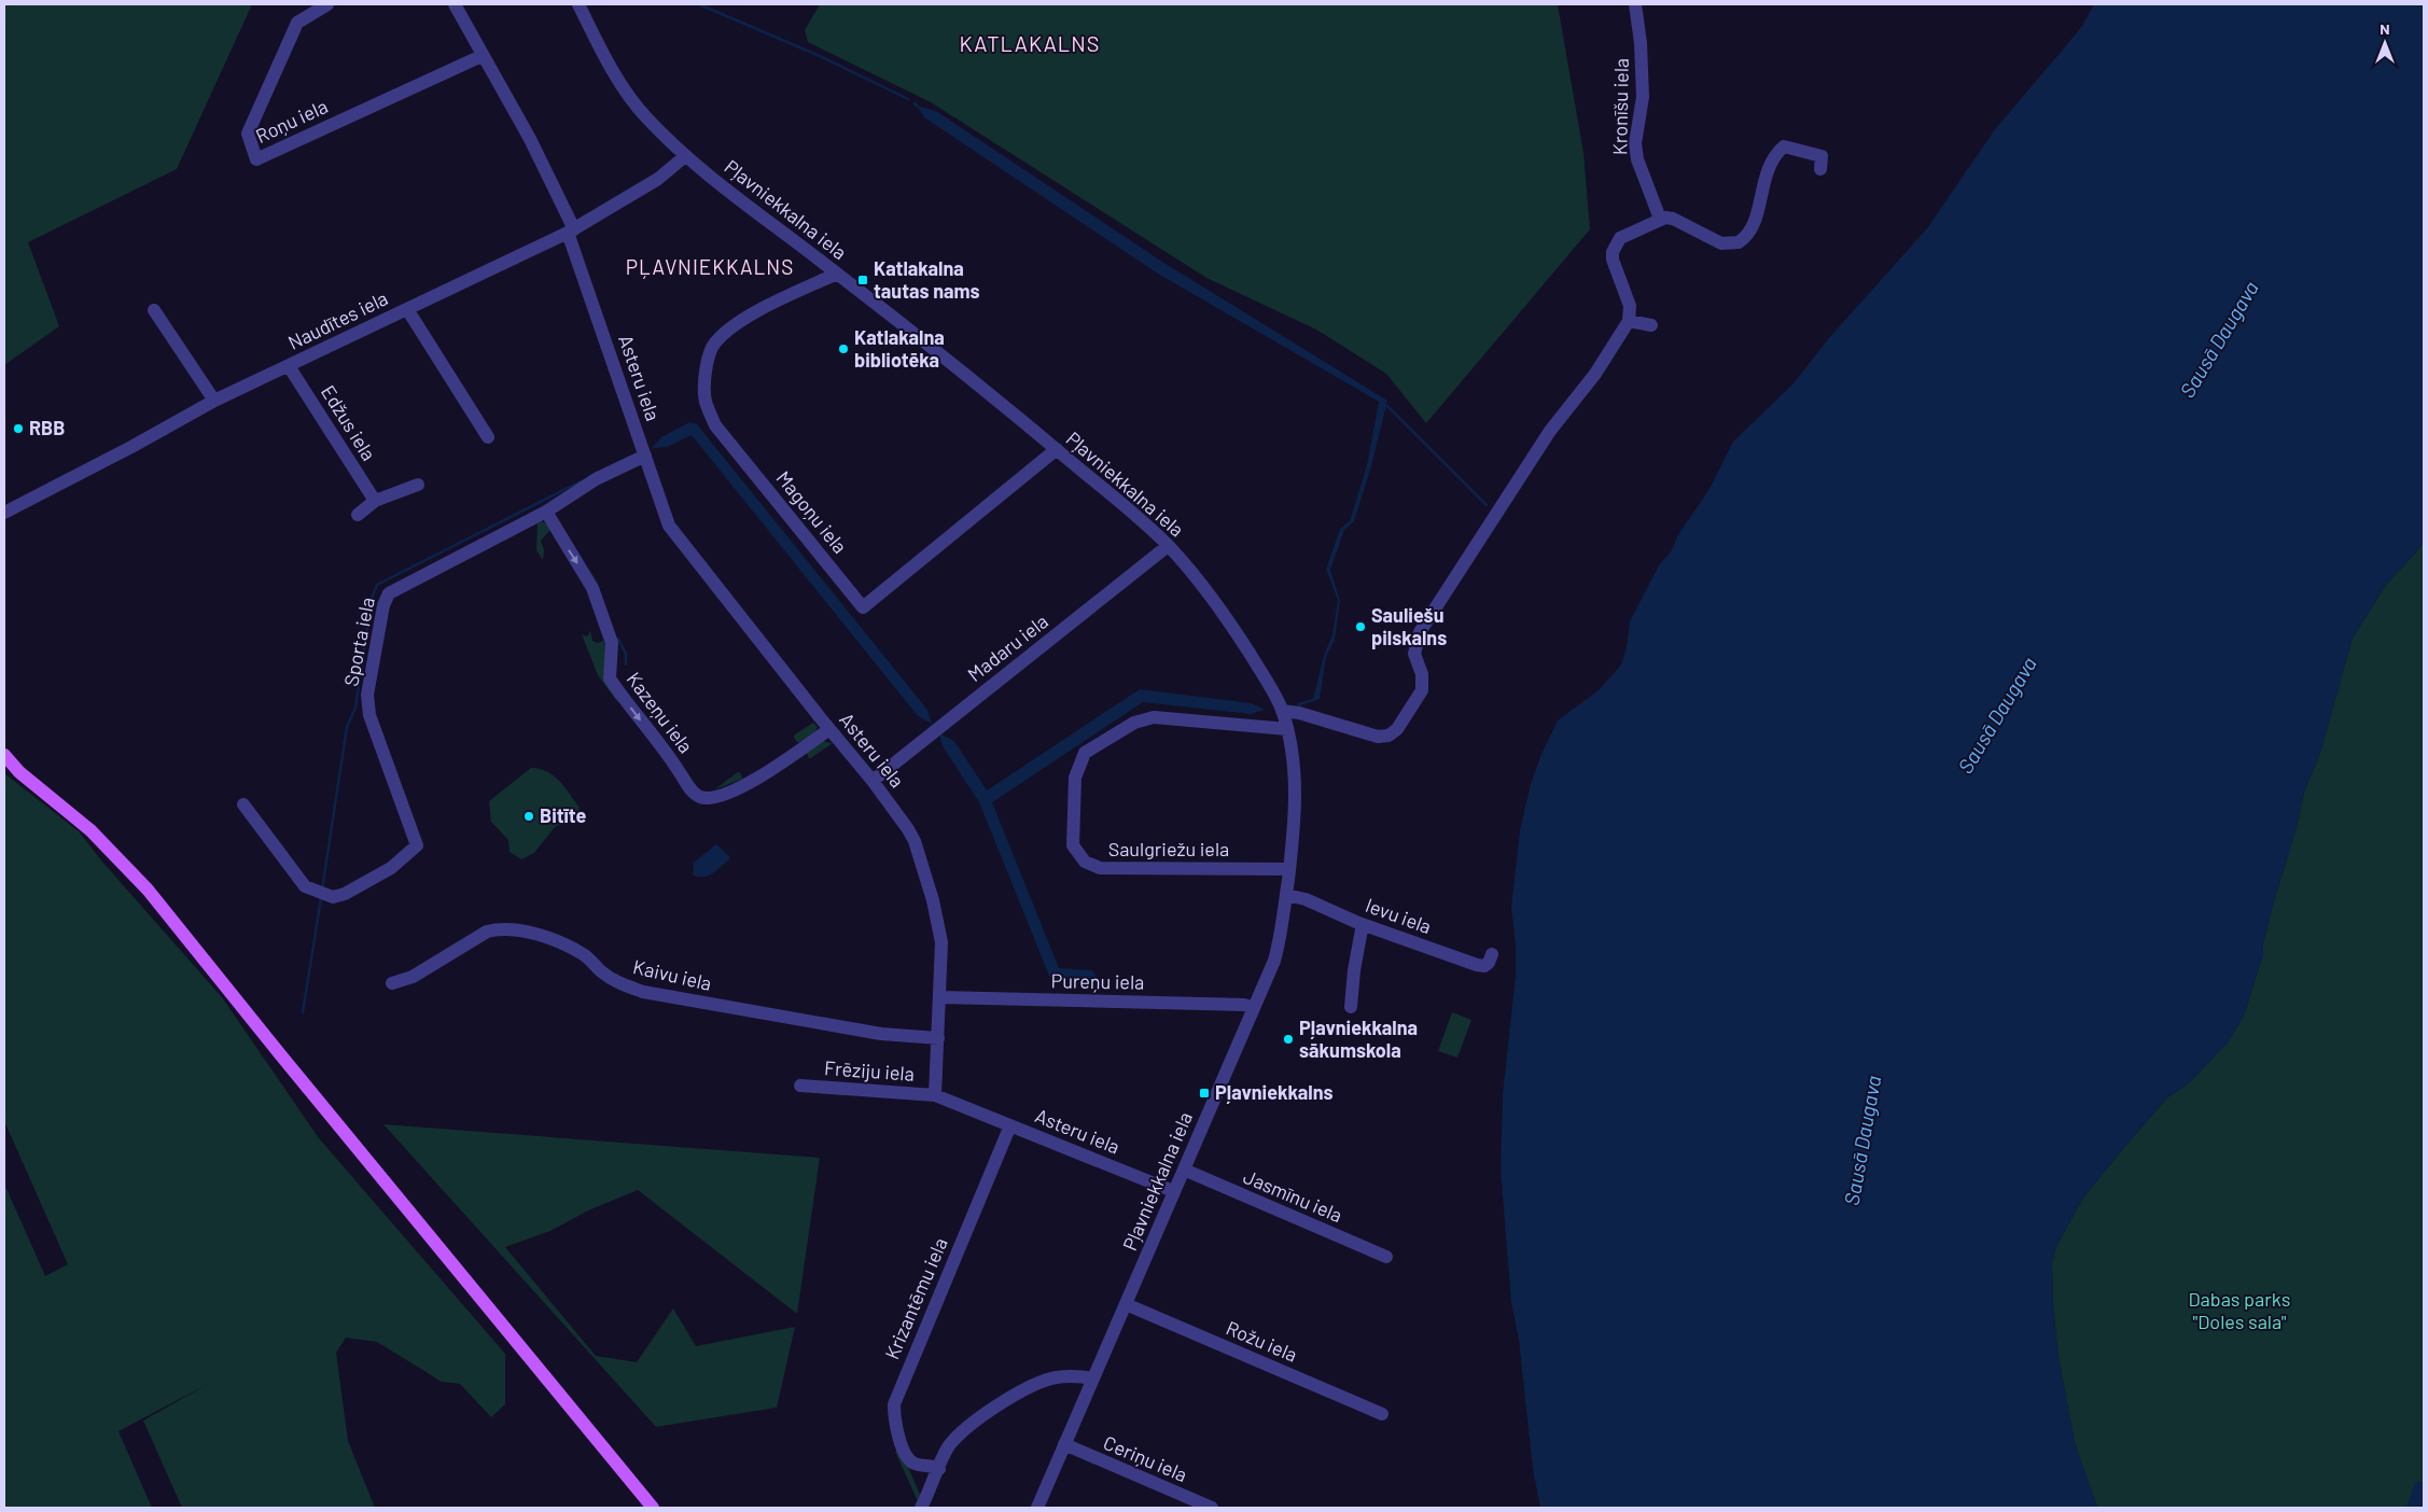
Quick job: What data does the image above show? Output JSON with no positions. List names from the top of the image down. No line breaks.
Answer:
{"streets":{"street":["Kronīšu iela","Roņu iela","Pļavniekkalna iela","Naudītes iela","Asteru iela","Edžus iela","Magoņu iela","Sporta iela","Madaru iela","Kazeņu iela","Saulgriežu iela","Ievu iela","Kaivu iela","Pureņu iela","Frēziju iela","Jasmīnu iela","Krizantēmu iela","Rožu iela","Ceriņu iela"]},"crossings":[["Roņu iela","Asteru iela"],["Pļavniekkalna iela","Naudītes iela"],["Pļavniekkalna iela","Asteru iela"],["Pļavniekkalna iela","Magoņu iela"],["Pļavniekkalna iela","Madaru iela"],["Pļavniekkalna iela","Saulgriežu iela"],["Pļavniekkalna iela","Ievu iela"],["Pļavniekkalna iela","Pureņu iela"],["Pļavniekkalna iela","Jasmīnu iela"],["Pļavniekkalna iela","Rožu iela"],["Pļavniekkalna iela","Ceriņu iela"],["Naudītes iela","Asteru iela"],["Naudītes iela","Edžus iela"],["Asteru iela","Sporta iela"],["Asteru iela","Madaru iela"],["Asteru iela","Kazeņu iela"],["Asteru iela","Kaivu iela"],["Asteru iela","Pureņu iela"],["Asteru iela","Frēziju iela"],["Asteru iela","Krizantēmu iela"],["Sporta iela","Kazeņu iela"]],"districts":["KATLAKALNS","PĻAVNIEKKALNS"],"water":["Sausā Daugava"],"parks":["Dabas parks \"Doles sala\""],"places":{"transit":["Katlakalna tautas nams","Pļavniekkalns"],"other":["Katlakalna bibliotēka","RBB","Sauliešu pilskalns","Bitīte","Pļavniekkalna sākumskola"]},"north":"top"}
